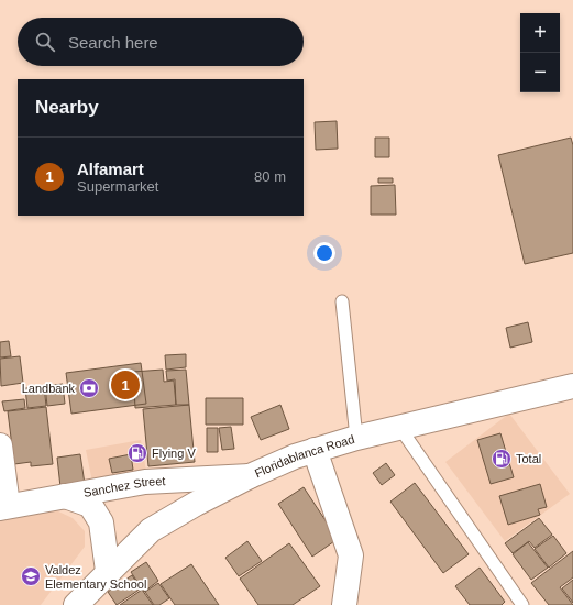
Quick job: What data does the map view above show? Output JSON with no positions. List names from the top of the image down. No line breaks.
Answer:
{"streets":{"main road":["Floridablanca Road","Sanchez Street"]},"crossings":[["Floridablanca Road","Sanchez Street"]],"places":{"bank":["Landbank"],"fuel station":["Flying V","Total"],"school or university":["Valdez Elementary School"]},"page":{"map_buttons":["+","−"],"search":"Search here","heading":"Nearby","list":[{"mark":"1","name":"Alfamart","note":"Supermarket","value":"80 m"}],"pins":"1"}}
